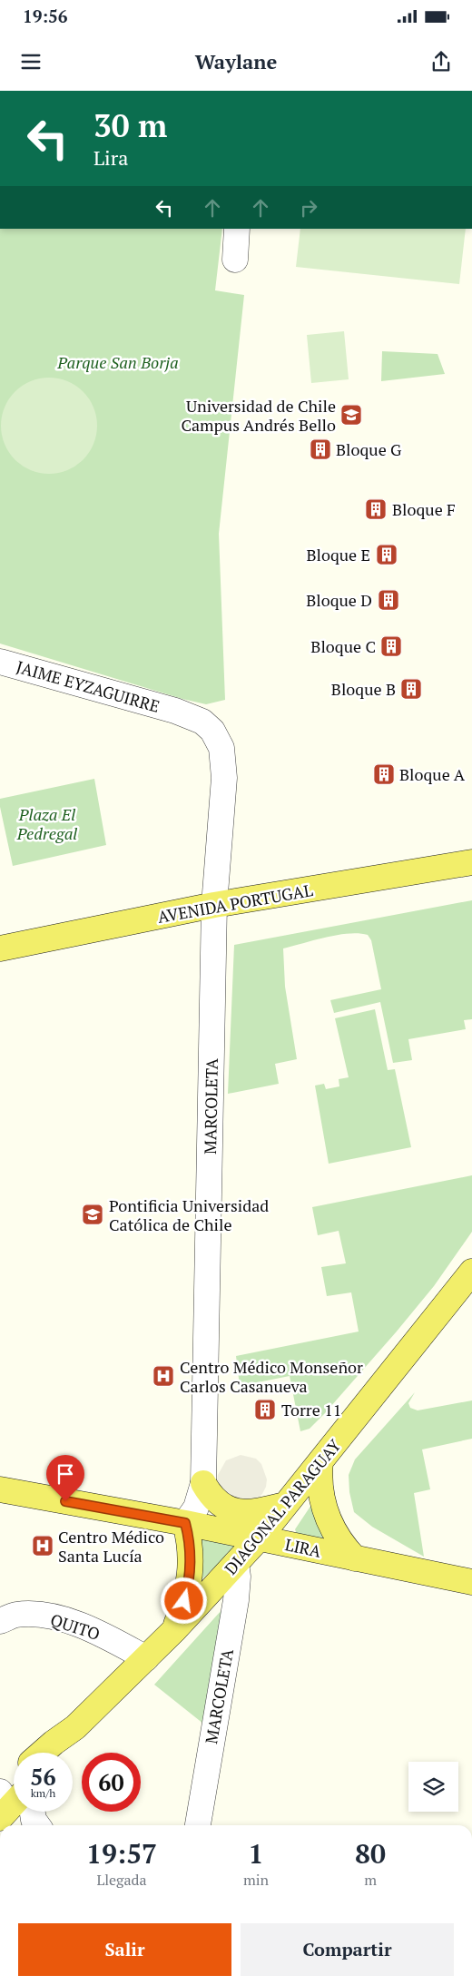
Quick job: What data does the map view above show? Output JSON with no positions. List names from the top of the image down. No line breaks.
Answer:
{"streets":{"main road":["AVENIDA PORTUGAL","DIAGONAL PARAGUAY","LIRA"],"street":["JAIME EYZAGUIRRE","MARCOLETA","QUITO"]},"crossings":[["JAIME EYZAGUIRRE","MARCOLETA"],["AVENIDA PORTUGAL","MARCOLETA"],["MARCOLETA","DIAGONAL PARAGUAY"],["MARCOLETA","LIRA"],["DIAGONAL PARAGUAY","LIRA"],["DIAGONAL PARAGUAY","QUITO"]],"parks":["Parque San Borja","Plaza El Pedregal"],"places":{"school or university":["Universidad de Chile Campus Andrés Bello","Pontificia Universidad Católica de Chile"],"building":["Bloque G","Bloque F","Bloque E","Bloque D","Bloque C","Bloque B","Bloque A","Torre 11"],"hospital":["Centro Médico Monseñor Carlos Casanueva","Centro Médico Santa Lucía"]},"page":{"status":"19:56","header":"Waylane","turn":["30 m","Lira"],"speed":"56 km/h","limit":"60","eta":["19:57","Llegada","1","min","80","m"],"buttons":["Salir","Compartir"]}}
